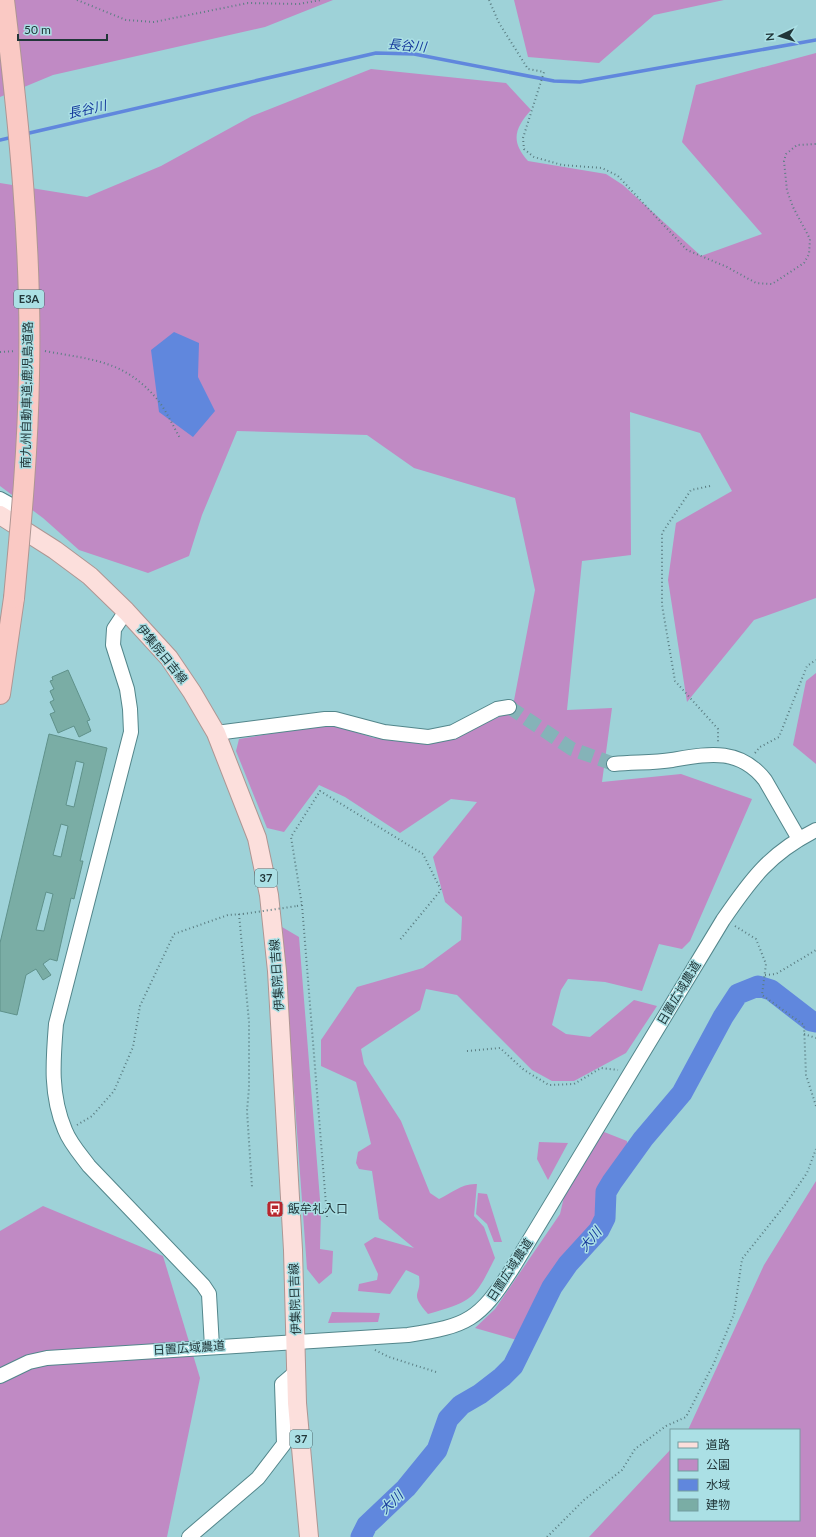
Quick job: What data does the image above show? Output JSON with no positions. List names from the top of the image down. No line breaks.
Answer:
{"streets":{"highway":["E3A","南九州自動車道;鹿児島道路"],"main road":["伊集院日吉線","37"],"street":["日置広域農道"]},"crossings":[["伊集院日吉線","日置広域農道"]],"water":["長谷川","大川"],"places":{"bus stop":["飯牟礼入口"]},"legend":["道路","公園","水域","建物"],"scale_bar":"50 m","north":"left"}
